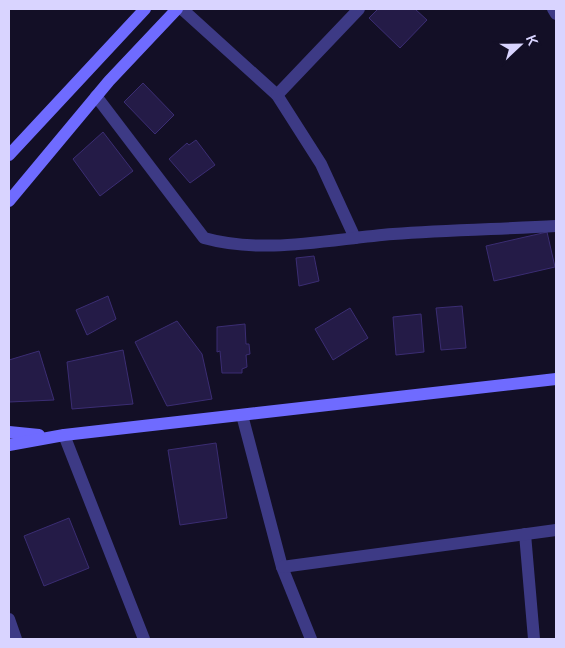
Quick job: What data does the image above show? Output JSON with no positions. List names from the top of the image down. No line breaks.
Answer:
{"north":"right"}
